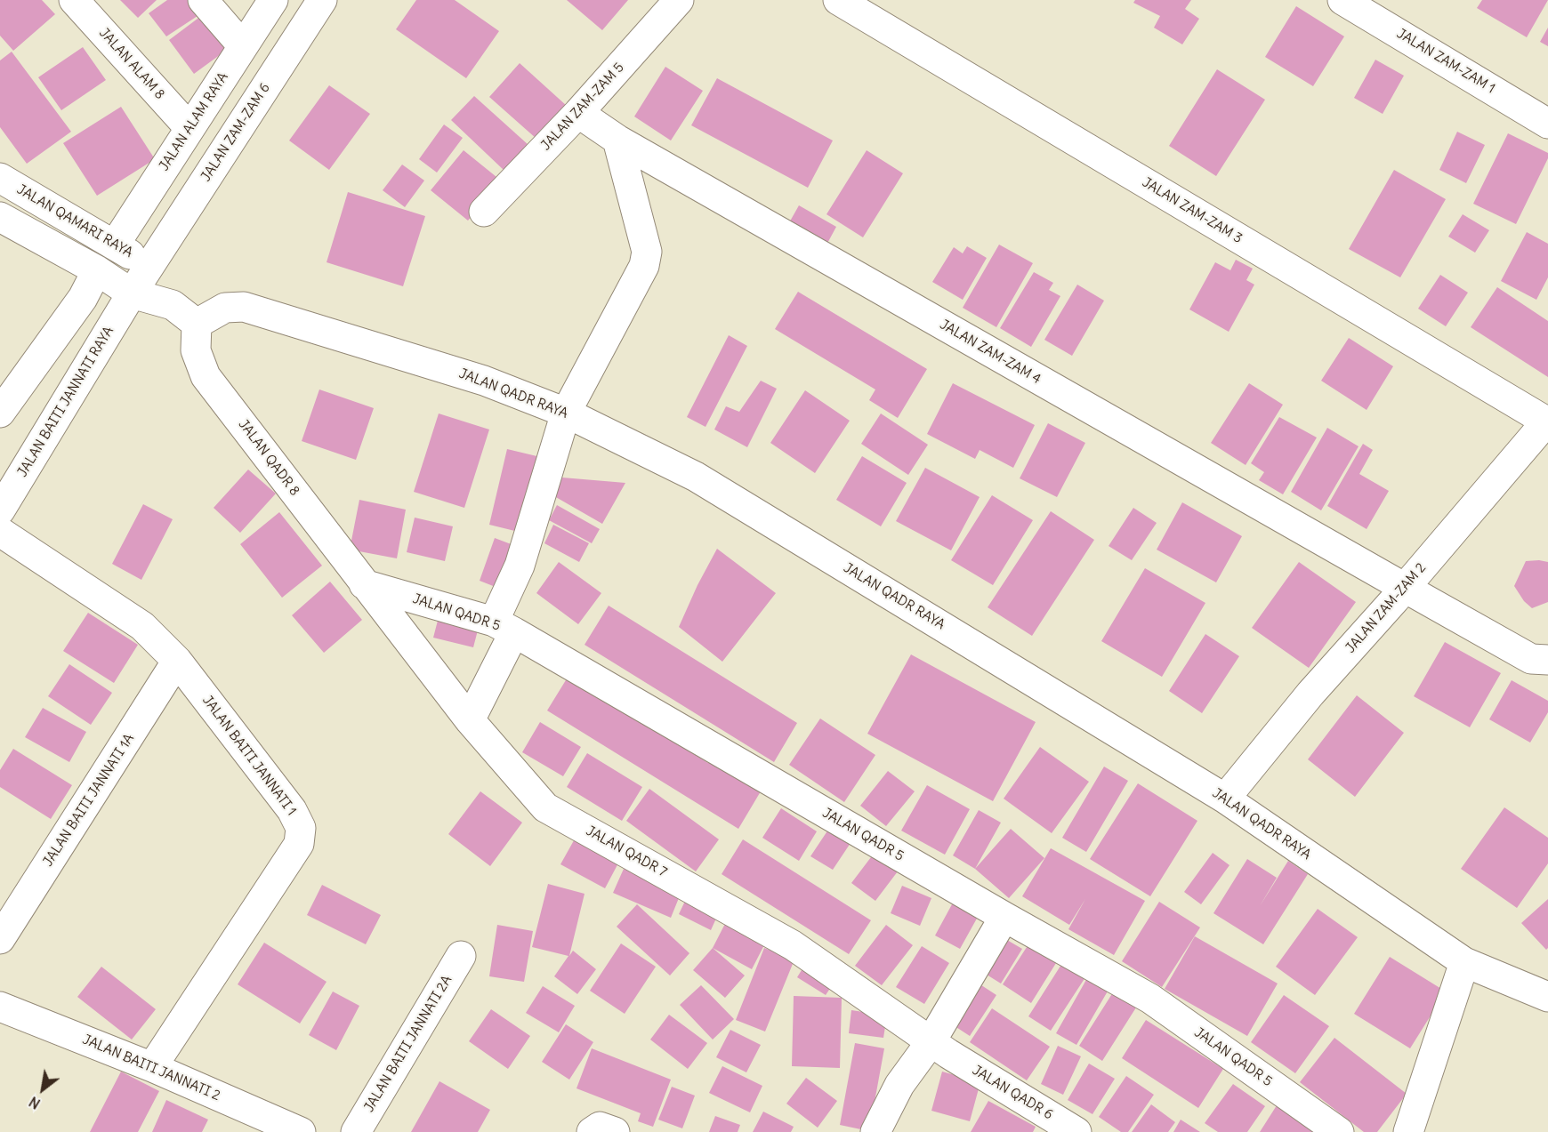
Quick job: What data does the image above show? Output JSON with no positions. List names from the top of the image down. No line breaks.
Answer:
{"streets":{"street":["JALAN ZAM-ZAM 1","JALAN ALAM 8","JALAN ZAM-ZAM 5","JALAN ALAM RAYA","JALAN ZAM-ZAM 6","JALAN ZAM-ZAM 3","JALAN QAMARI RAYA","JALAN ZAM-ZAM 4","JALAN QADR RAYA","JALAN BAITI JANNATI RAYA","JALAN QADR 8","JALAN ZAM-ZAM 2","JALAN QADR 5","JALAN BAITI JANNATI 1","JALAN BAITI JANNATI 1A","JALAN QADR 7","JALAN BAITI JANNATI 2A","JALAN BAITI JANNATI 2","JALAN QADR 6"]},"crossings":[["JALAN ALAM 8","JALAN ALAM RAYA"],["JALAN ZAM-ZAM 5","JALAN ZAM-ZAM 4"],["JALAN ALAM RAYA","JALAN QAMARI RAYA"],["JALAN ZAM-ZAM 6","JALAN QAMARI RAYA"],["JALAN ZAM-ZAM 6","JALAN BAITI JANNATI RAYA"],["JALAN ZAM-ZAM 3","JALAN ZAM-ZAM 2"],["JALAN ZAM-ZAM 4","JALAN ZAM-ZAM 2"],["JALAN QADR RAYA","JALAN QADR 8"],["JALAN QADR RAYA","JALAN ZAM-ZAM 2"],["JALAN QADR 8","JALAN QADR 5"],["JALAN QADR 8","JALAN QADR 7"],["JALAN QADR 5","JALAN QADR 7"],["JALAN BAITI JANNATI 1","JALAN BAITI JANNATI 1A"],["JALAN BAITI JANNATI 1","JALAN BAITI JANNATI 2"],["JALAN QADR 7","JALAN QADR 6"]],"north":"bottom left"}
